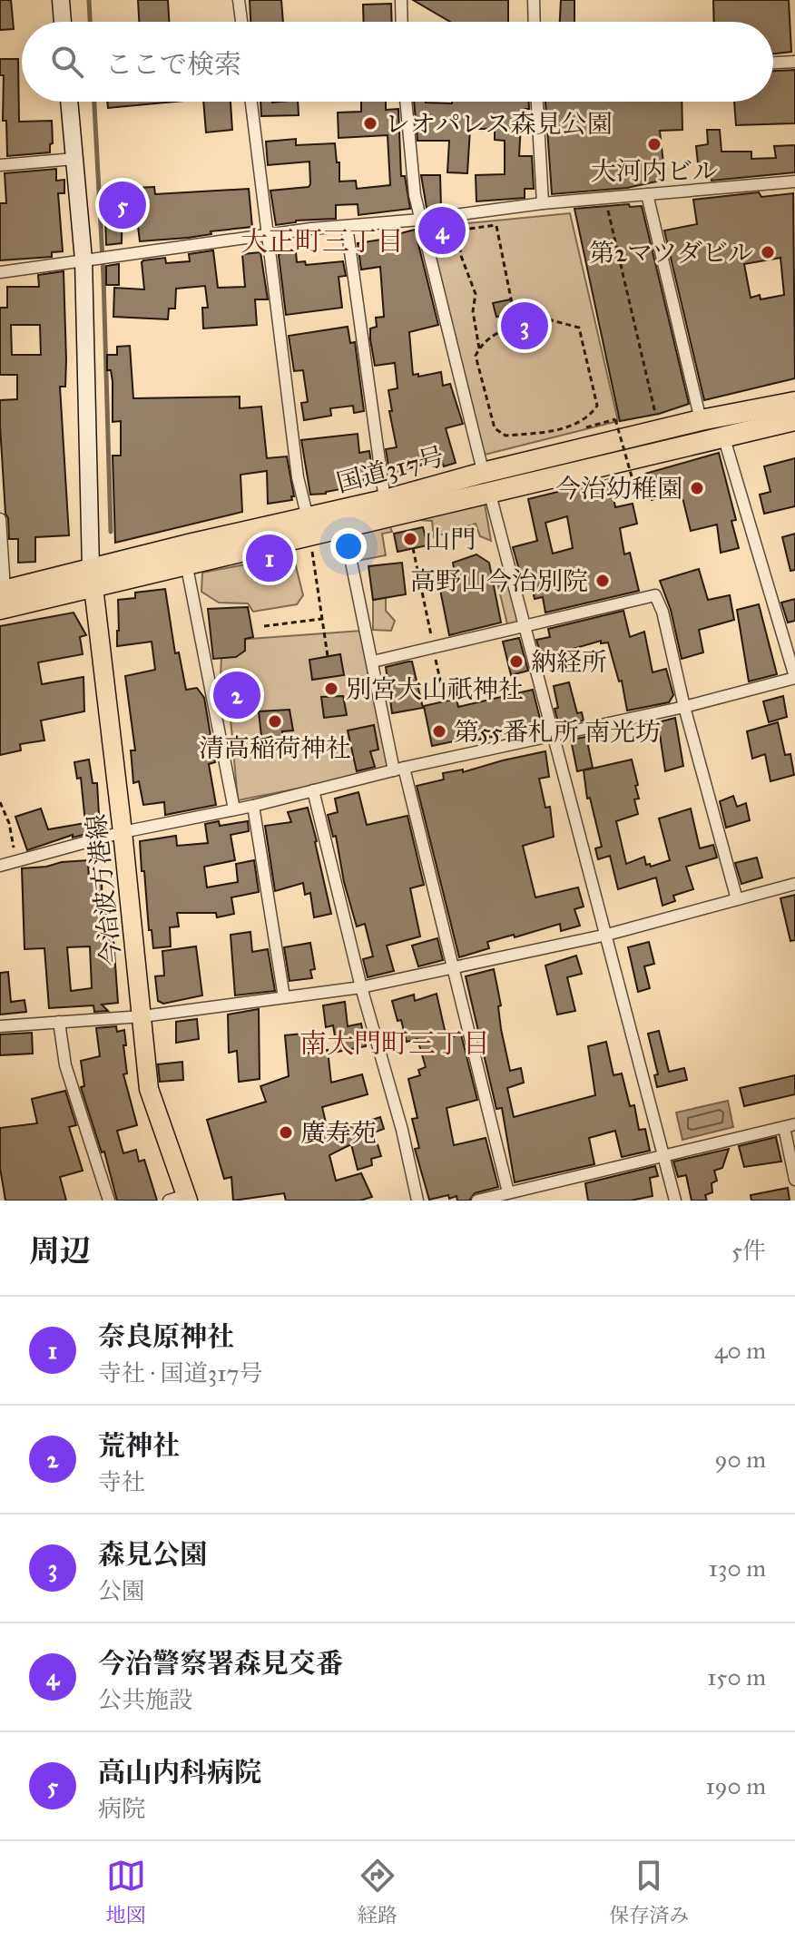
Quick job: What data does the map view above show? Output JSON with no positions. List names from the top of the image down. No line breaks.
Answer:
{"streets":{"highway":["国道317号"],"main road":["今治波方港線"]},"crossings":[["国道317号","今治波方港線"]],"districts":["大正町三丁目","南大門町三丁目"],"places":["レオパレス森見公園","大河内ビル","第2マツダビル","今治幼稚園","山門","高野山今治別院","納経所","別宮大山祇神社","清高稲荷神社","第55番札所 南光坊","廣寿苑"],"page":{"search":"ここで検索","pins":["5","4","3","1","2"],"heading":["周辺","5件"],"list":[{"mark":"1","name":"奈良原神社","note":"寺社 · 国道317号","value":"40 m"},{"mark":"2","name":"荒神社","note":"寺社","value":"90 m"},{"mark":"3","name":"森見公園","note":"公園","value":"130 m"},{"mark":"4","name":"今治警察署森見交番","note":"公共施設","value":"150 m"},{"mark":"5","name":"高山内科病院","note":"病院","value":"190 m"}],"nav":["地図","経路","保存済み"]}}
